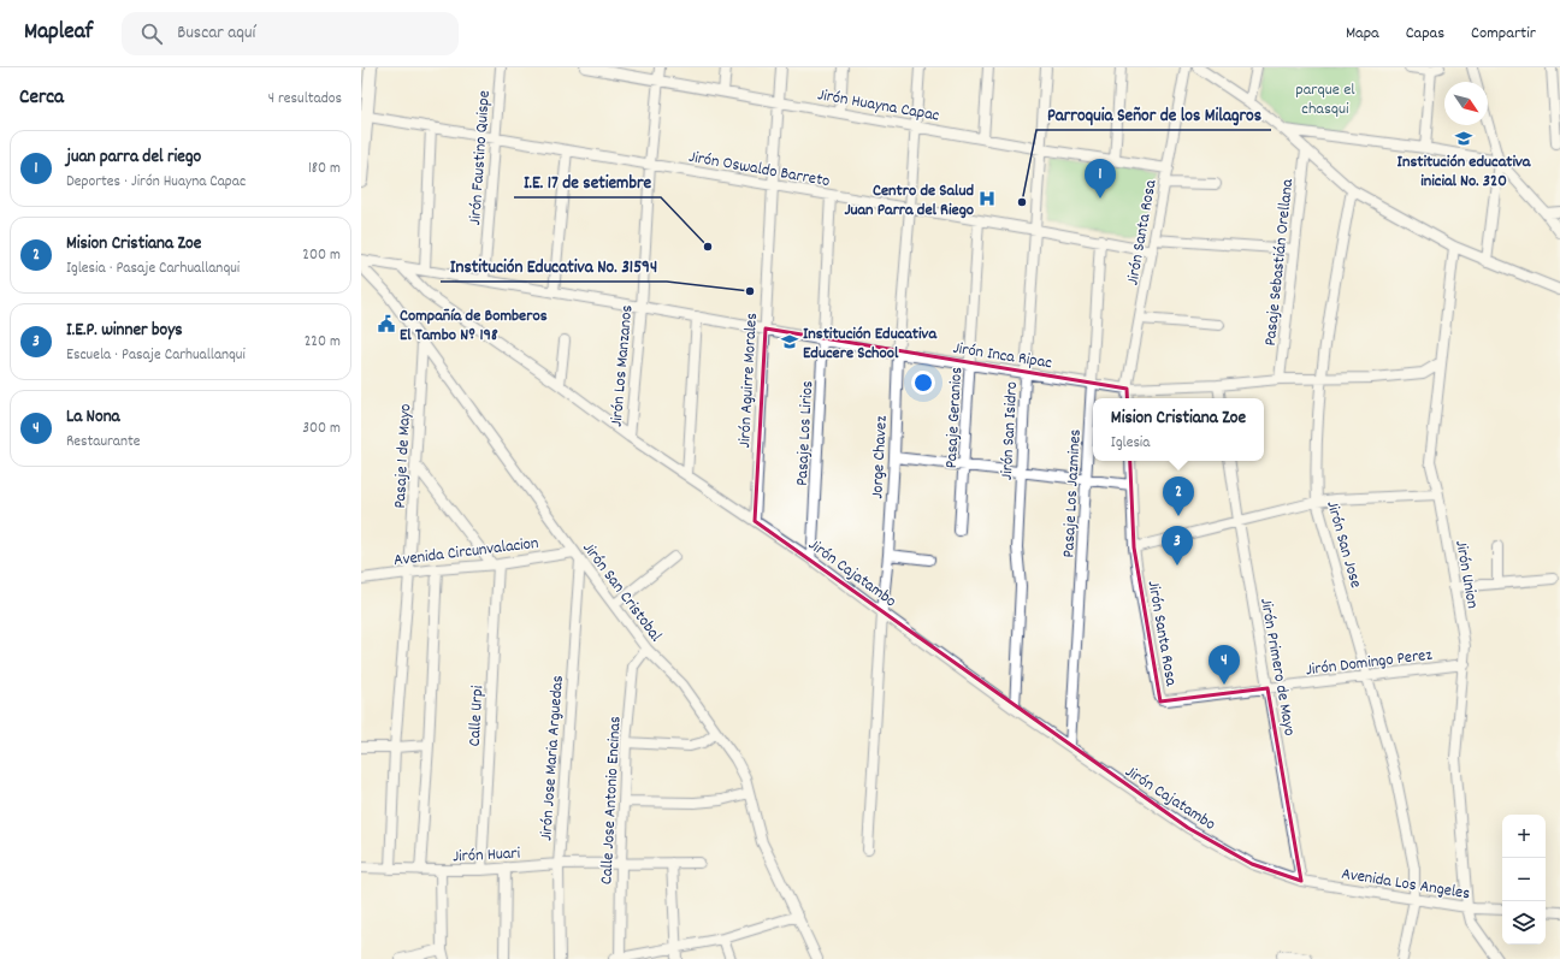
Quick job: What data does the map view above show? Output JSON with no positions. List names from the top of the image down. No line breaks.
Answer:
{"streets":{"street":["Jirón Huayna Capac","Jirón Faustino Quispe","Jirón Oswaldo Barreto","Jirón Santa Rosa","Pasaje Sebastián Orellana","Jirón Inca Ripac","Jirón Los Manzanos","Jirón Aguirre Morales","Pasaje Geranios","Jirón San Isidro","Pasaje Los Lirios","Pasaje 1 de Mayo","Jorge Chavez","Pasaje Los Jazmines","Jirón San Jose","Avenida Circunvalacion","Jirón Cajatambo","Jirón Union","Jirón San Cristobal","Jirón Domingo Perez","Jirón Primero de Mayo","Calle Urpi","Jirón Jose Maria Arguedas","Calle Jose Antonio Encinas","Jirón Huari","Avenida Los Angeles"]},"crossings":[["Jirón Huayna Capac","Jirón Santa Rosa"],["Jirón Huayna Capac","Jirón Los Manzanos"],["Jirón Huayna Capac","Jirón Aguirre Morales"],["Jirón Huayna Capac","Jirón San Isidro"],["Jirón Huayna Capac","Jorge Chavez"],["Jirón Faustino Quispe","Jirón Oswaldo Barreto"],["Jirón Faustino Quispe","Jirón Inca Ripac"],["Jirón Oswaldo Barreto","Jirón Santa Rosa"],["Jirón Oswaldo Barreto","Jirón Los Manzanos"],["Jirón Oswaldo Barreto","Jirón Aguirre Morales"],["Jirón Oswaldo Barreto","Pasaje Geranios"],["Jirón Oswaldo Barreto","Jirón San Isidro"],["Jirón Oswaldo Barreto","Pasaje Los Lirios"],["Jirón Oswaldo Barreto","Jorge Chavez"],["Jirón Oswaldo Barreto","Pasaje Los Jazmines"],["Jirón Santa Rosa","Jirón Inca Ripac"],["Jirón Santa Rosa","Jirón Domingo Perez"],["Pasaje Sebastián Orellana","Jirón Inca Ripac"],["Jirón Inca Ripac","Jirón Los Manzanos"],["Jirón Inca Ripac","Jirón Aguirre Morales"],["Jirón Inca Ripac","Pasaje Geranios"],["Jirón Inca Ripac","Jirón San Isidro"],["Jirón Inca Ripac","Pasaje Los Lirios"],["Jirón Inca Ripac","Jorge Chavez"],["Jirón Inca Ripac","Pasaje Los Jazmines"],["Jirón Inca Ripac","Jirón San Jose"],["Jirón Inca Ripac","Jirón Cajatambo"],["Jirón Inca Ripac","Jirón Union"],["Jirón Los Manzanos","Jirón Cajatambo"],["Jirón Aguirre Morales","Jirón Cajatambo"],["Jirón San Isidro","Jirón Cajatambo"],["Pasaje Los Lirios","Jirón Cajatambo"],["Pasaje 1 de Mayo","Avenida Circunvalacion"],["Pasaje 1 de Mayo","Jirón San Cristobal"],["Pasaje 1 de Mayo","Jirón Huari"],["Jorge Chavez","Jirón Cajatambo"],["Pasaje Los Jazmines","Jirón Cajatambo"],["Jirón San Jose","Jirón Domingo Perez"],["Jirón San Jose","Avenida Los Angeles"],["Avenida Circunvalacion","Jirón San Cristobal"],["Avenida Circunvalacion","Calle Urpi"],["Avenida Circunvalacion","Jirón Jose Maria Arguedas"],["Jirón Cajatambo","Jirón Primero de Mayo"],["Jirón Cajatambo","Avenida Los Angeles"],["Jirón Union","Jirón Domingo Perez"],["Jirón Union","Avenida Los Angeles"],["Jirón San Cristobal","Jirón Jose Maria Arguedas"],["Jirón San Cristobal","Calle Jose Antonio Encinas"],["Jirón Domingo Perez","Jirón Primero de Mayo"],["Jirón Primero de Mayo","Avenida Los Angeles"],["Calle Urpi","Jirón Huari"],["Jirón Jose Maria Arguedas","Jirón Huari"],["Calle Jose Antonio Encinas","Jirón Huari"]],"parks":["parque el chasqui"],"places":{"school or university":["Institución educativa inicial No. 320","Institución Educativa Educere School"],"hospital":["Centro de Salud Juan Parra del Riego"],"other":["Parroquia Señor de los Milagros","I.E. 17 de setiembre","Institución Educativa No. 31594"],"public building":["Compañía de Bomberos El Tambo Nº 198"]},"north":"bottom right","page":{"header":"Mapleaf","search":"Buscar aquí","nav":["Mapa","Capas","Compartir"],"heading":["Cerca","4 resultados"],"list":[{"mark":"1","name":"juan parra del riego","note":"Deportes · Jirón Huayna Capac","value":"180 m"},{"mark":"2","name":"Mision Cristiana Zoe","note":"Iglesia · Pasaje Carhuallanqui","value":"200 m"},{"mark":"3","name":"I.E.P. winner boys","note":"Escuela · Pasaje Carhuallanqui","value":"220 m"},{"mark":"4","name":"La Nona","note":"Restaurante","value":"300 m"}],"pins":["1","2","3","4"],"popup":["Mision Cristiana Zoe","Iglesia"],"map_buttons":["+","−"]}}
